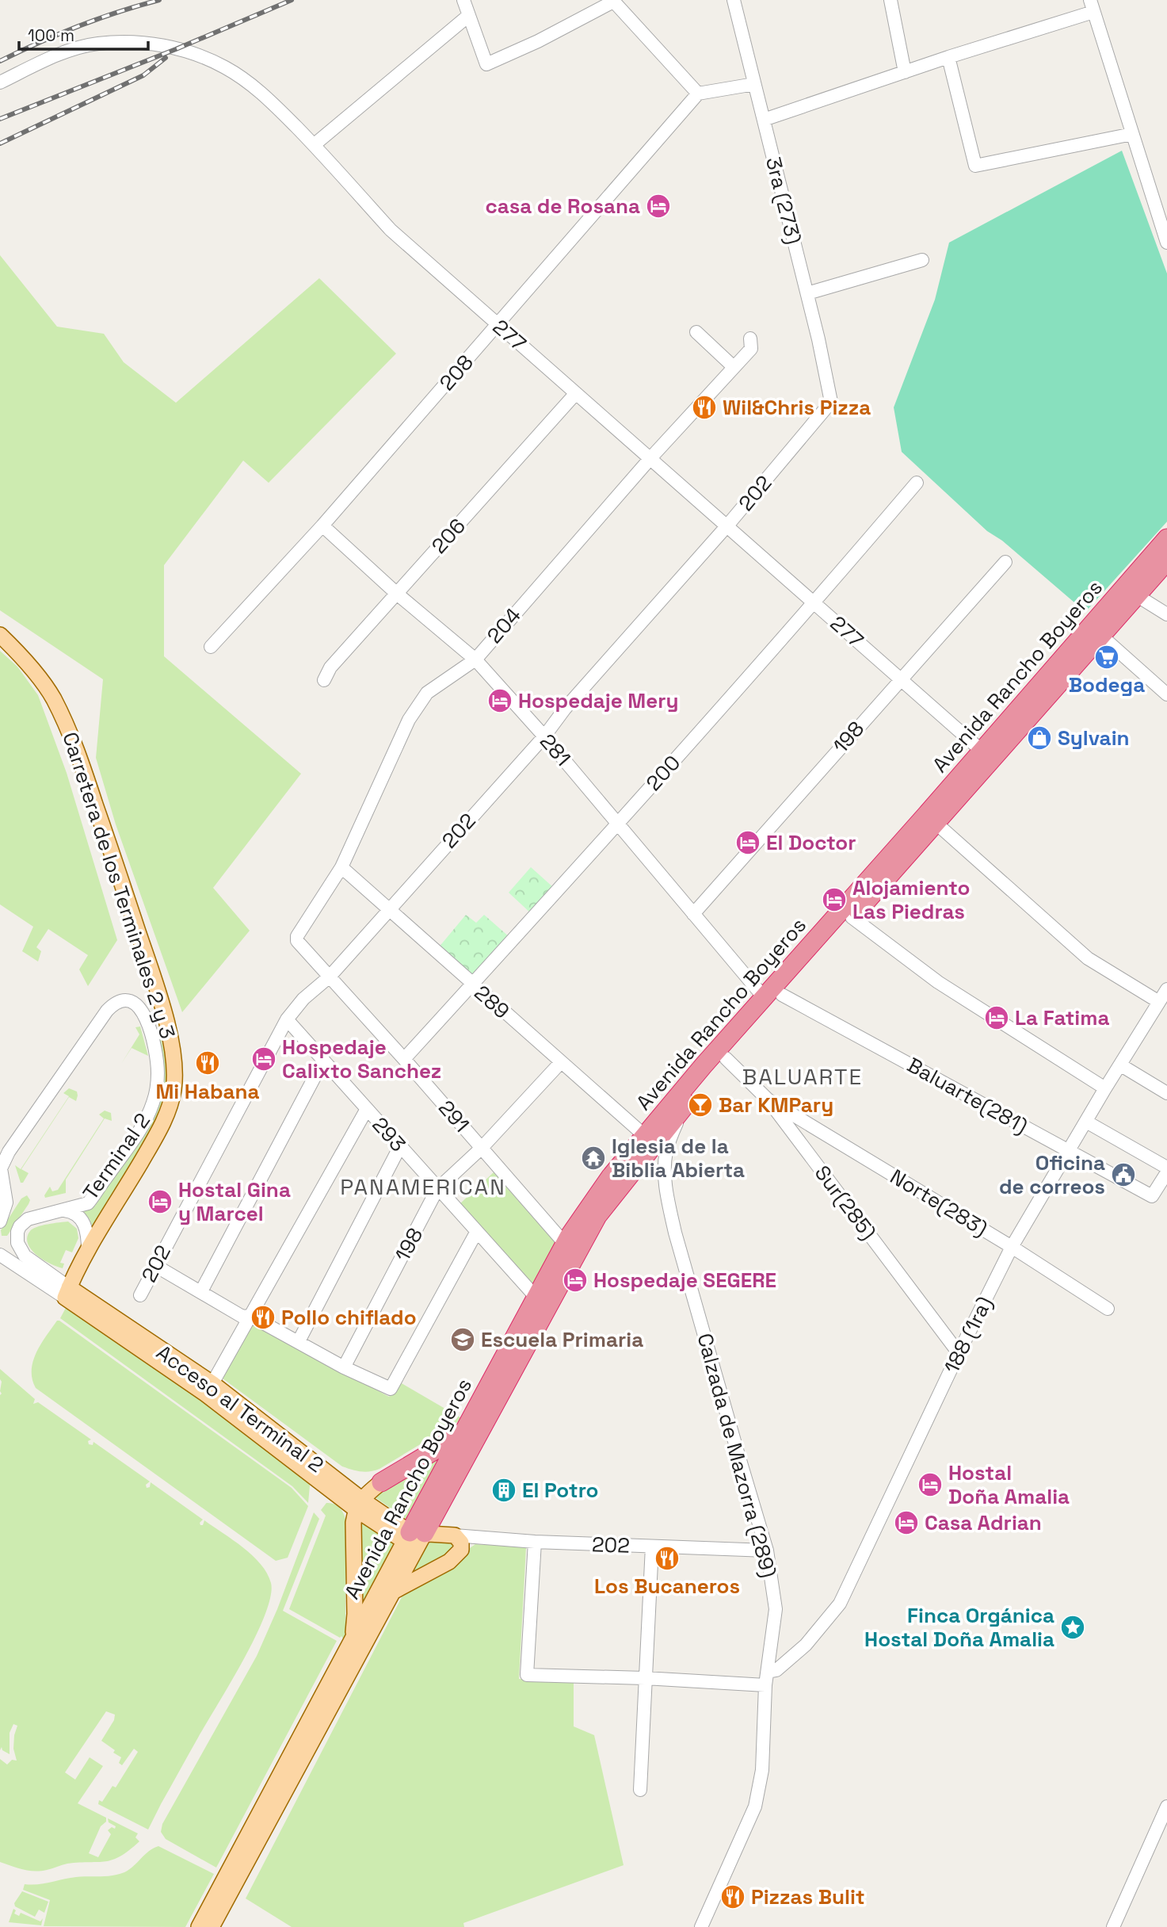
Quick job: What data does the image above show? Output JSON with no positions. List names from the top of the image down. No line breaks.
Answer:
{"streets":{"highway":["Avenida Rancho Boyeros"],"main road":["Carretera de los Terminales 2 y 3","Acceso al Terminal 2"],"street":["3ra (273)","277","208","202","206","204","198","281","200","289","Baluarte(281)","291","293","Terminal 2","Sur(285)","Norte(283)","188 (1ra)","Calzada de Mazorra (289)"]},"crossings":[["3ra (273)","202"],["277","208"],["277","202"],["277","206"],["277","204"],["277","Avenida Rancho Boyeros"],["277","198"],["277","200"],["208","281"],["202","281"],["202","289"],["202","291"],["202","293"],["202","Calzada de Mazorra (289)"],["206","281"],["204","281"],["204","289"],["204","291"],["Avenida Rancho Boyeros","281"],["Avenida Rancho Boyeros","289"],["Avenida Rancho Boyeros","Baluarte(281)"],["Avenida Rancho Boyeros","291"],["Avenida Rancho Boyeros","293"],["Avenida Rancho Boyeros","Sur(285)"],["Avenida Rancho Boyeros","Acceso al Terminal 2"],["Avenida Rancho Boyeros","Calzada de Mazorra (289)"],["198","281"],["198","289"],["198","291"],["198","293"],["281","200"],["281","Baluarte(281)"],["200","289"],["200","291"],["Carretera de los Terminales 2 y 3","Terminal 2"],["Carretera de los Terminales 2 y 3","Acceso al Terminal 2"],["Baluarte(281)","188 (1ra)"],["Terminal 2","Acceso al Terminal 2"],["Sur(285)","Norte(283)"],["Sur(285)","188 (1ra)"],["Norte(283)","188 (1ra)"],["188 (1ra)","Calzada de Mazorra (289)"]],"districts":["BALUARTE","PANAMERICAN"],"places":{"hotel":["casa de Rosana","Hospedaje Mery","El Doctor","Alojamiento Las Piedras","La Fatima","Hospedaje Calixto Sanchez","Hostal Gina y Marcel","Hospedaje SEGERE","Hostal Doña Amalia","Casa Adrian"],"restaurant":["Wil&Chris Pizza","Mi Habana","Pollo chiflado","Los Bucaneros","Pizzas Bulit"],"supermarket":["Bodega"],"shop":["Sylvain"],"bar":["Bar KMPary"],"temple":["Iglesia de la Biblia Abierta"],"public building":["Oficina de correos"],"school or university":["Escuela Primaria"],"building":["El Potro"],"place":["Finca Orgánica Hostal Doña Amalia"]},"scale_bar":"100 m"}
